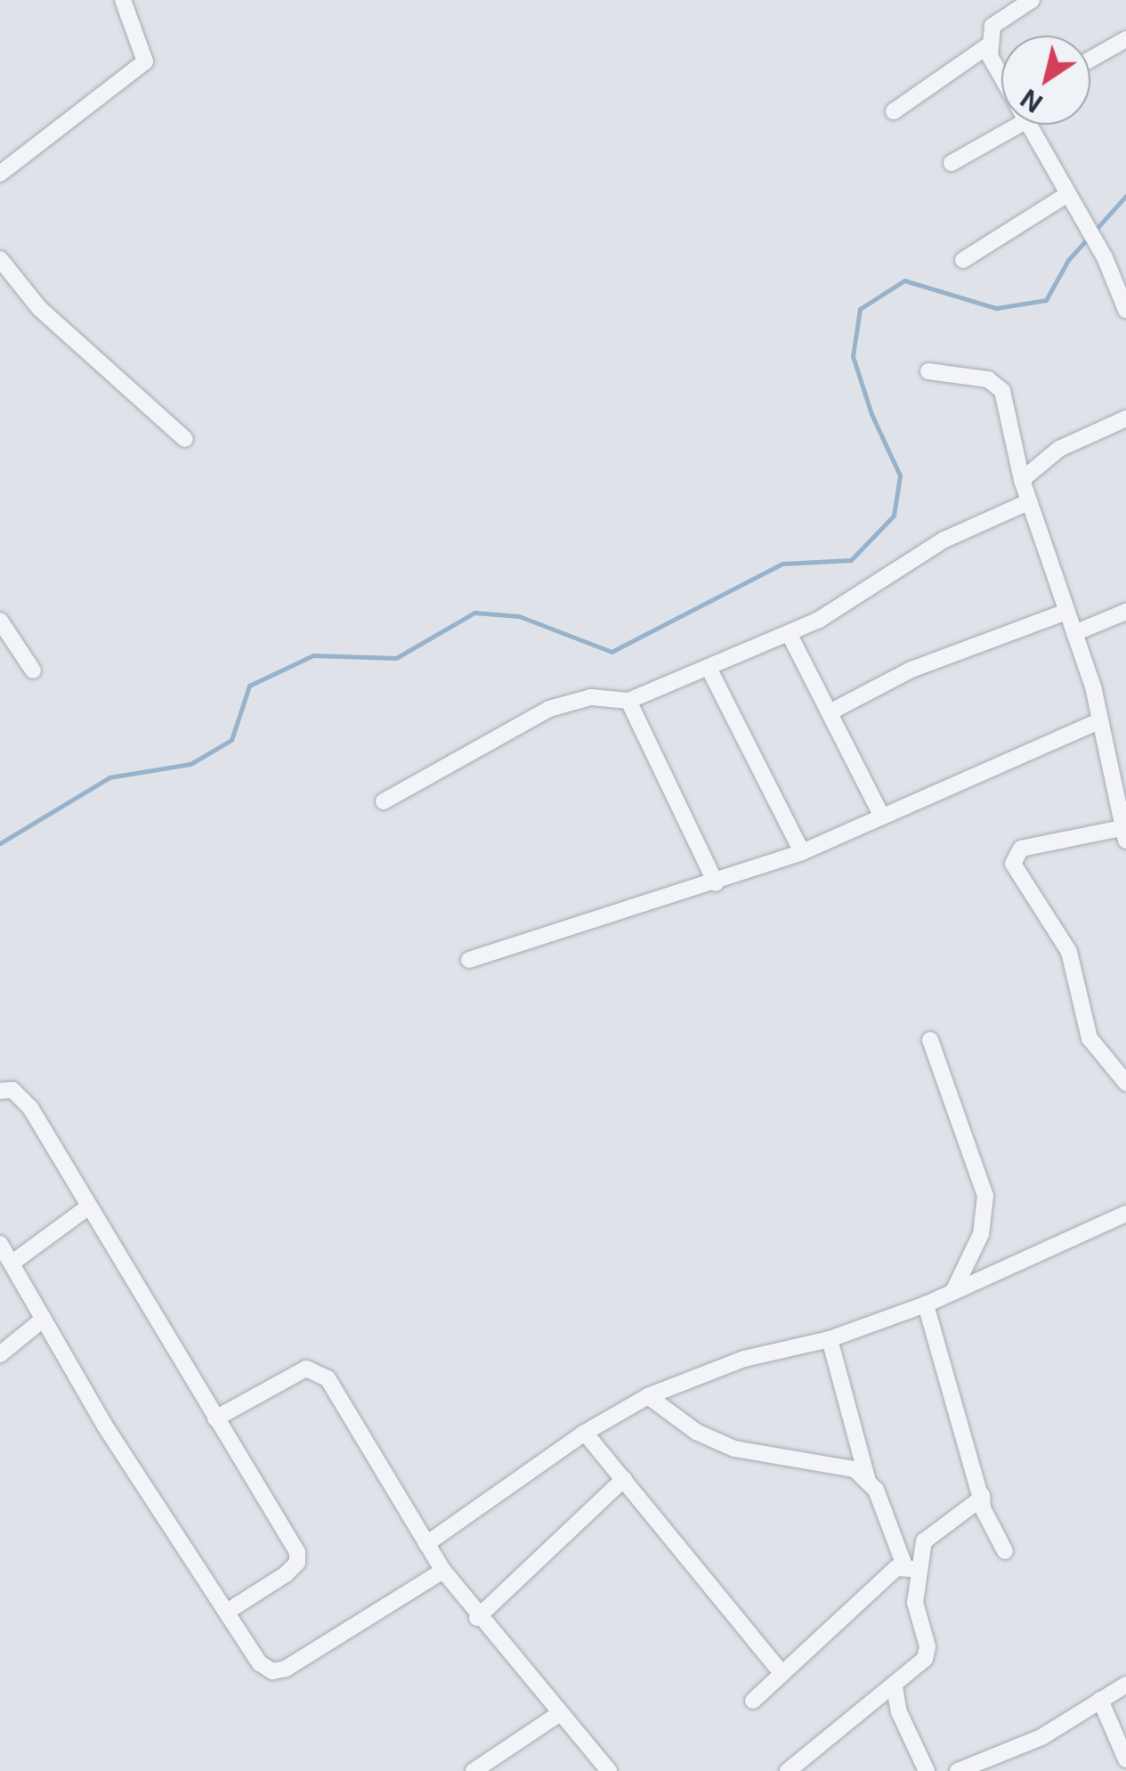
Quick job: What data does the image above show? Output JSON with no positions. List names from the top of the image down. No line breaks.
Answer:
{"north":"bottom left"}
